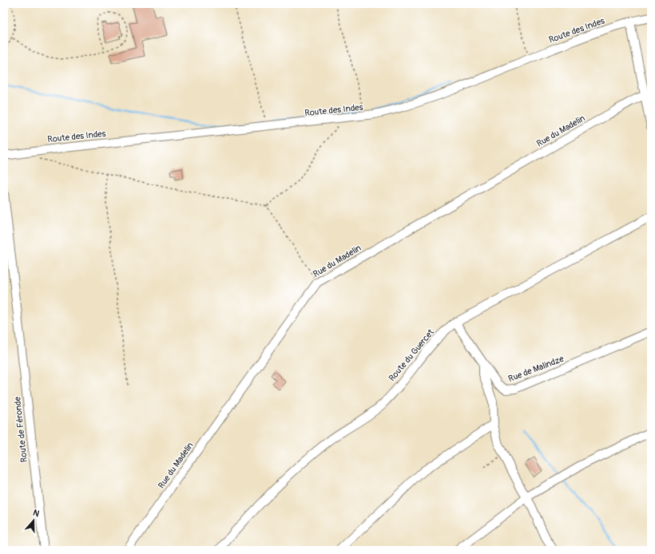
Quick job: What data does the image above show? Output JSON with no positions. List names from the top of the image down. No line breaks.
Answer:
{"streets":{"street":["Route des Indes","Rue du Madelin","Route du Guercet","Rue de Malindze","Route de Féronde"]},"crossings":[["Route du Guercet","Rue de Malindze"]],"north":"top"}
